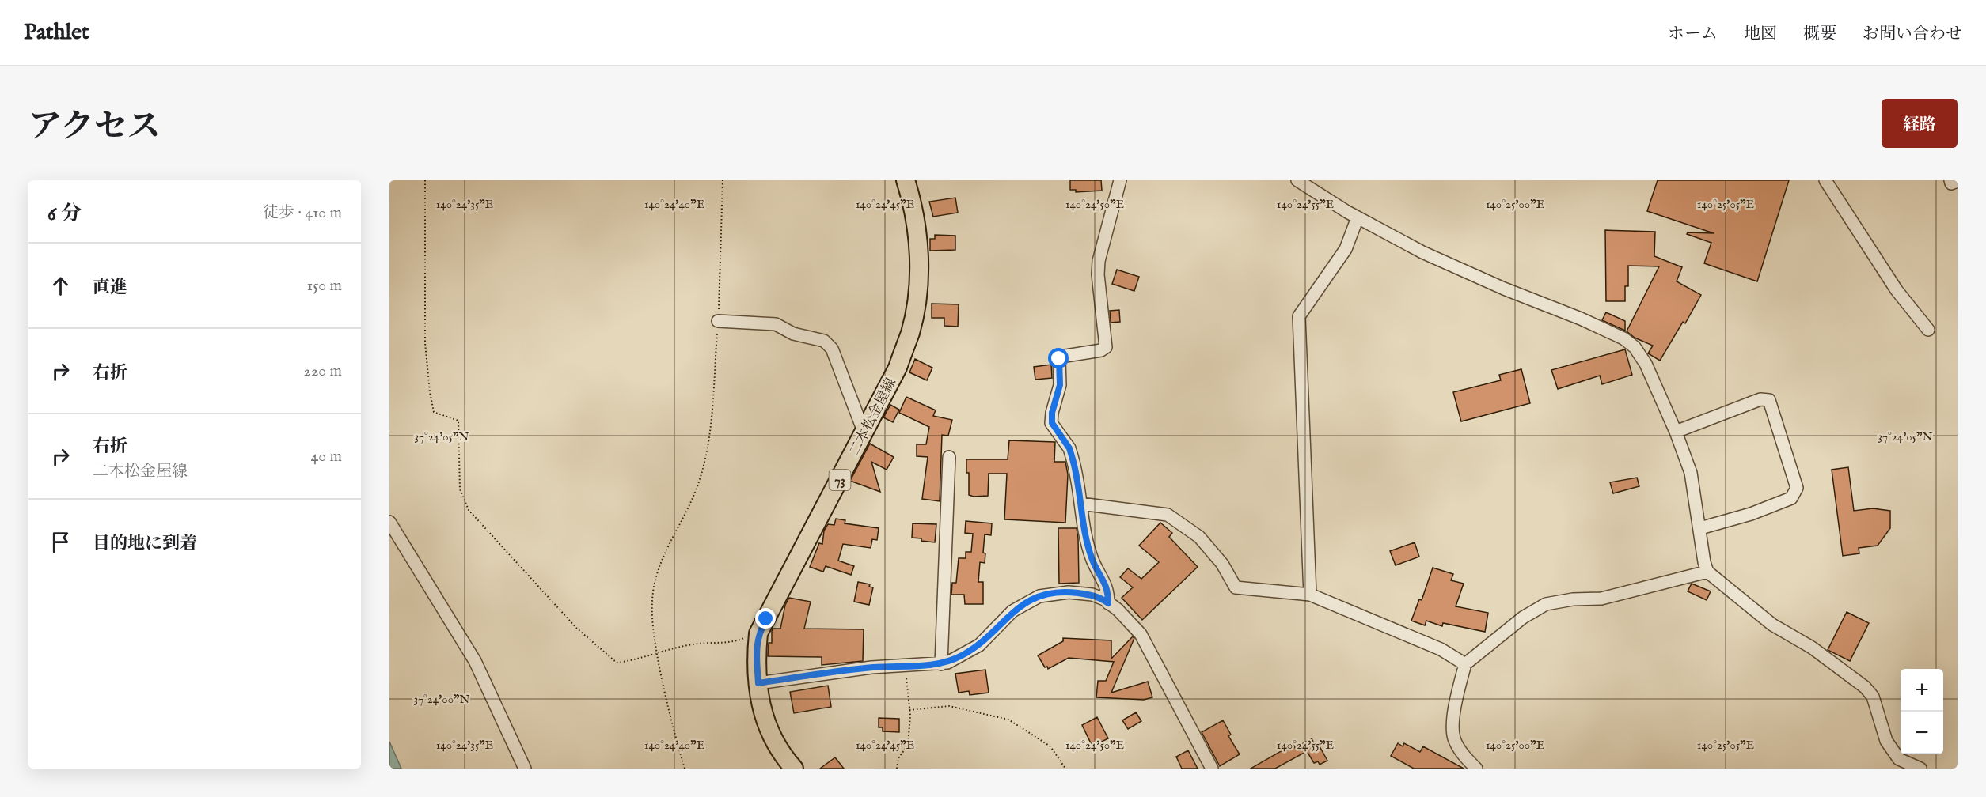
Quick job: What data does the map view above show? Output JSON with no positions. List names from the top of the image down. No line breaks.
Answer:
{"streets":{"main road":["二本松金屋線","73"]},"page":{"header":"Pathlet","nav":["ホーム","地図","概要","お問い合わせ"],"title":"アクセス","buttons":"経路","heading":["6 分","徒歩 · 410 m"],"list":[["直進","150 m"],["右折","220 m"],["右折","二本松金屋線","40 m"],"目的地に到着"],"map_buttons":["+","−"]},"coordinates":["140°24'35\"E","140°24'40\"E","140°24'45\"E","140°24'50\"E","140°24'55\"E","140°25'00\"E","140°25'05\"E","37°24'05\"N","37°24'00\"N"]}
